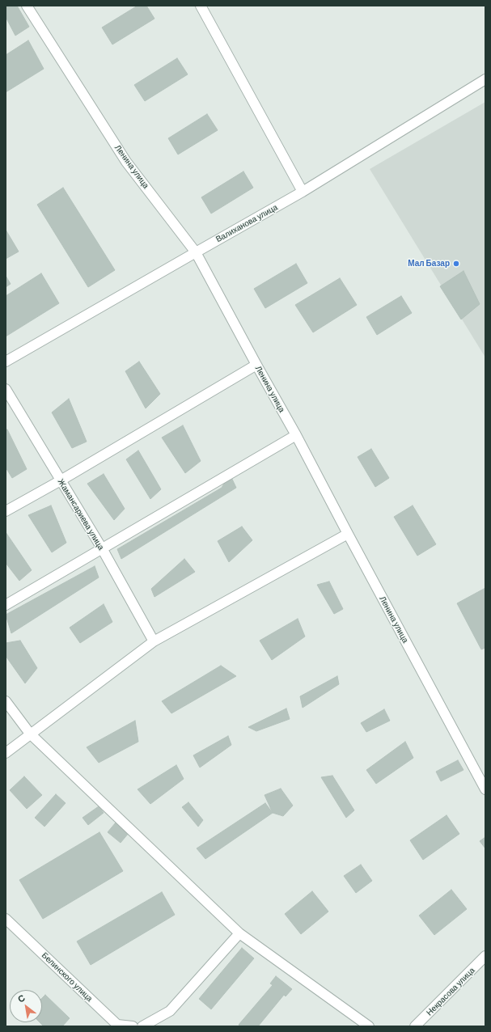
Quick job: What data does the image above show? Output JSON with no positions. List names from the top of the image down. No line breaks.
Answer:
{"streets":{"street":["Ленина улица","Валиханова улица","Жамансариева улица","Белинского улица","Некрасова улица"]},"crossings":[["Ленина улица","Валиханова улица"]],"places":["Мал Базар"],"north":"top left"}
